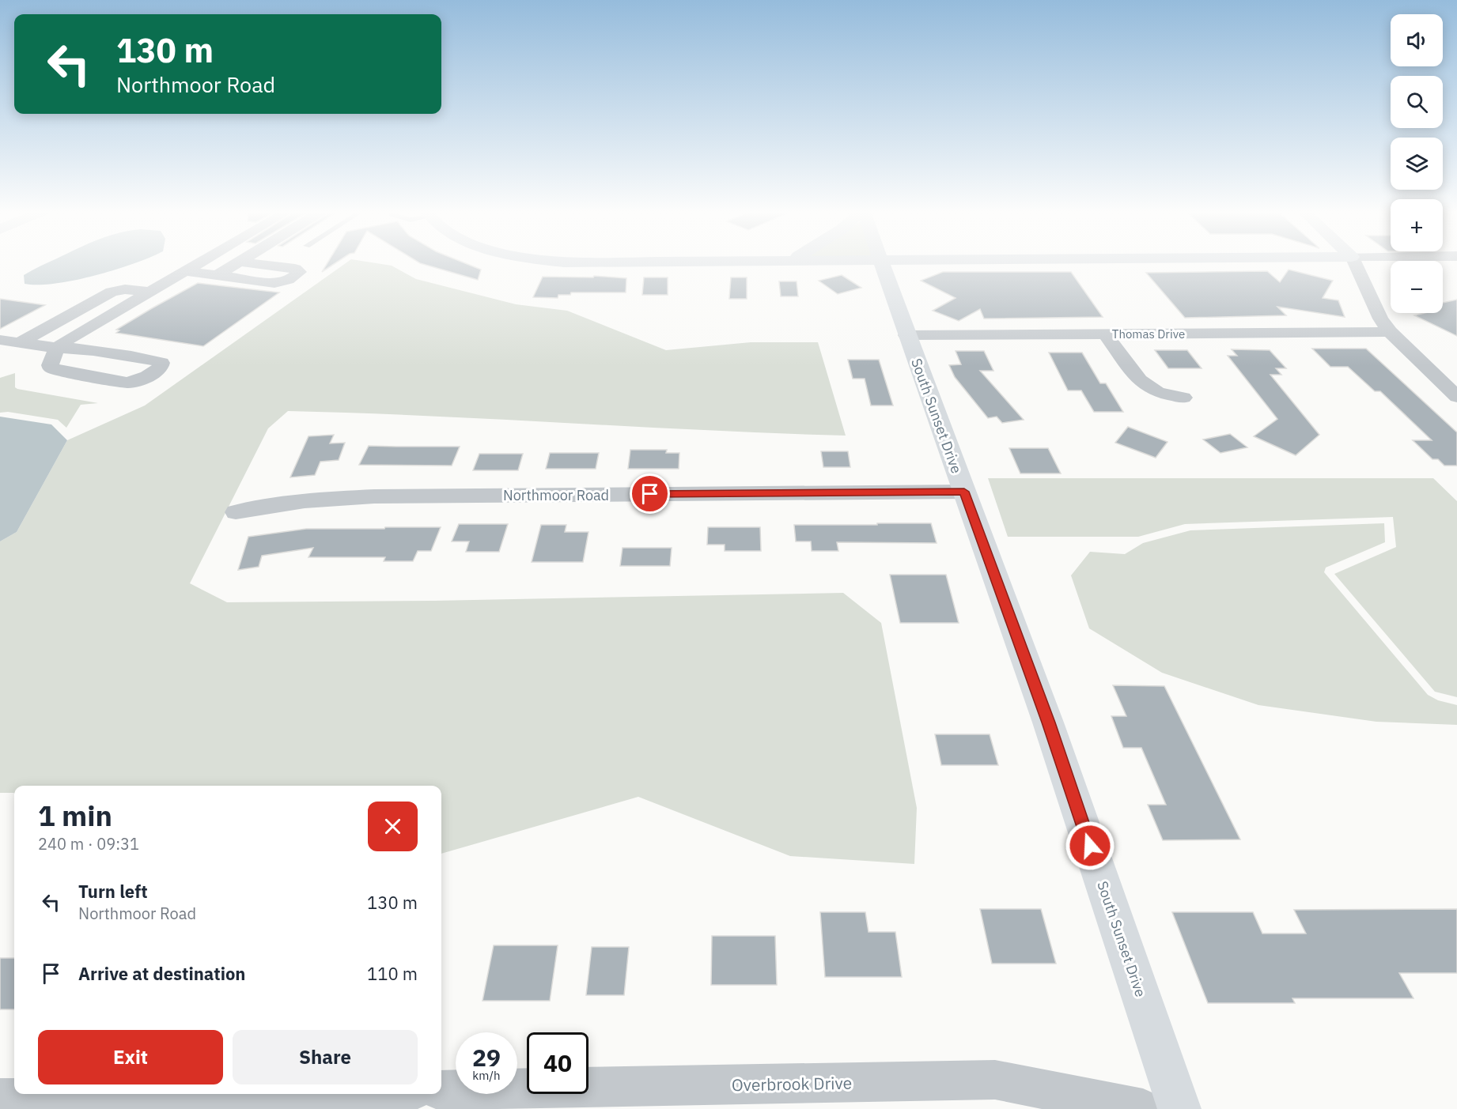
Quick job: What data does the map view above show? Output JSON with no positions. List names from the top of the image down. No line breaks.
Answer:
{"streets":{"street":["Thomas Drive","South Sunset Drive","Northmoor Road","Overbrook Drive"]},"crossings":[["Thomas Drive","South Sunset Drive"],["South Sunset Drive","Northmoor Road"]],"page":{"map_buttons":["+","−"],"turn":["130 m","Northmoor Road"],"heading":["1 min","240 m · 09:31"],"list":[{"name":"Turn left","note":"Northmoor Road","value":"130 m"},{"name":"Arrive at destination","value":"110 m"}],"buttons":["Exit","Share"],"speed":"29 km/h","limit":"40"}}
